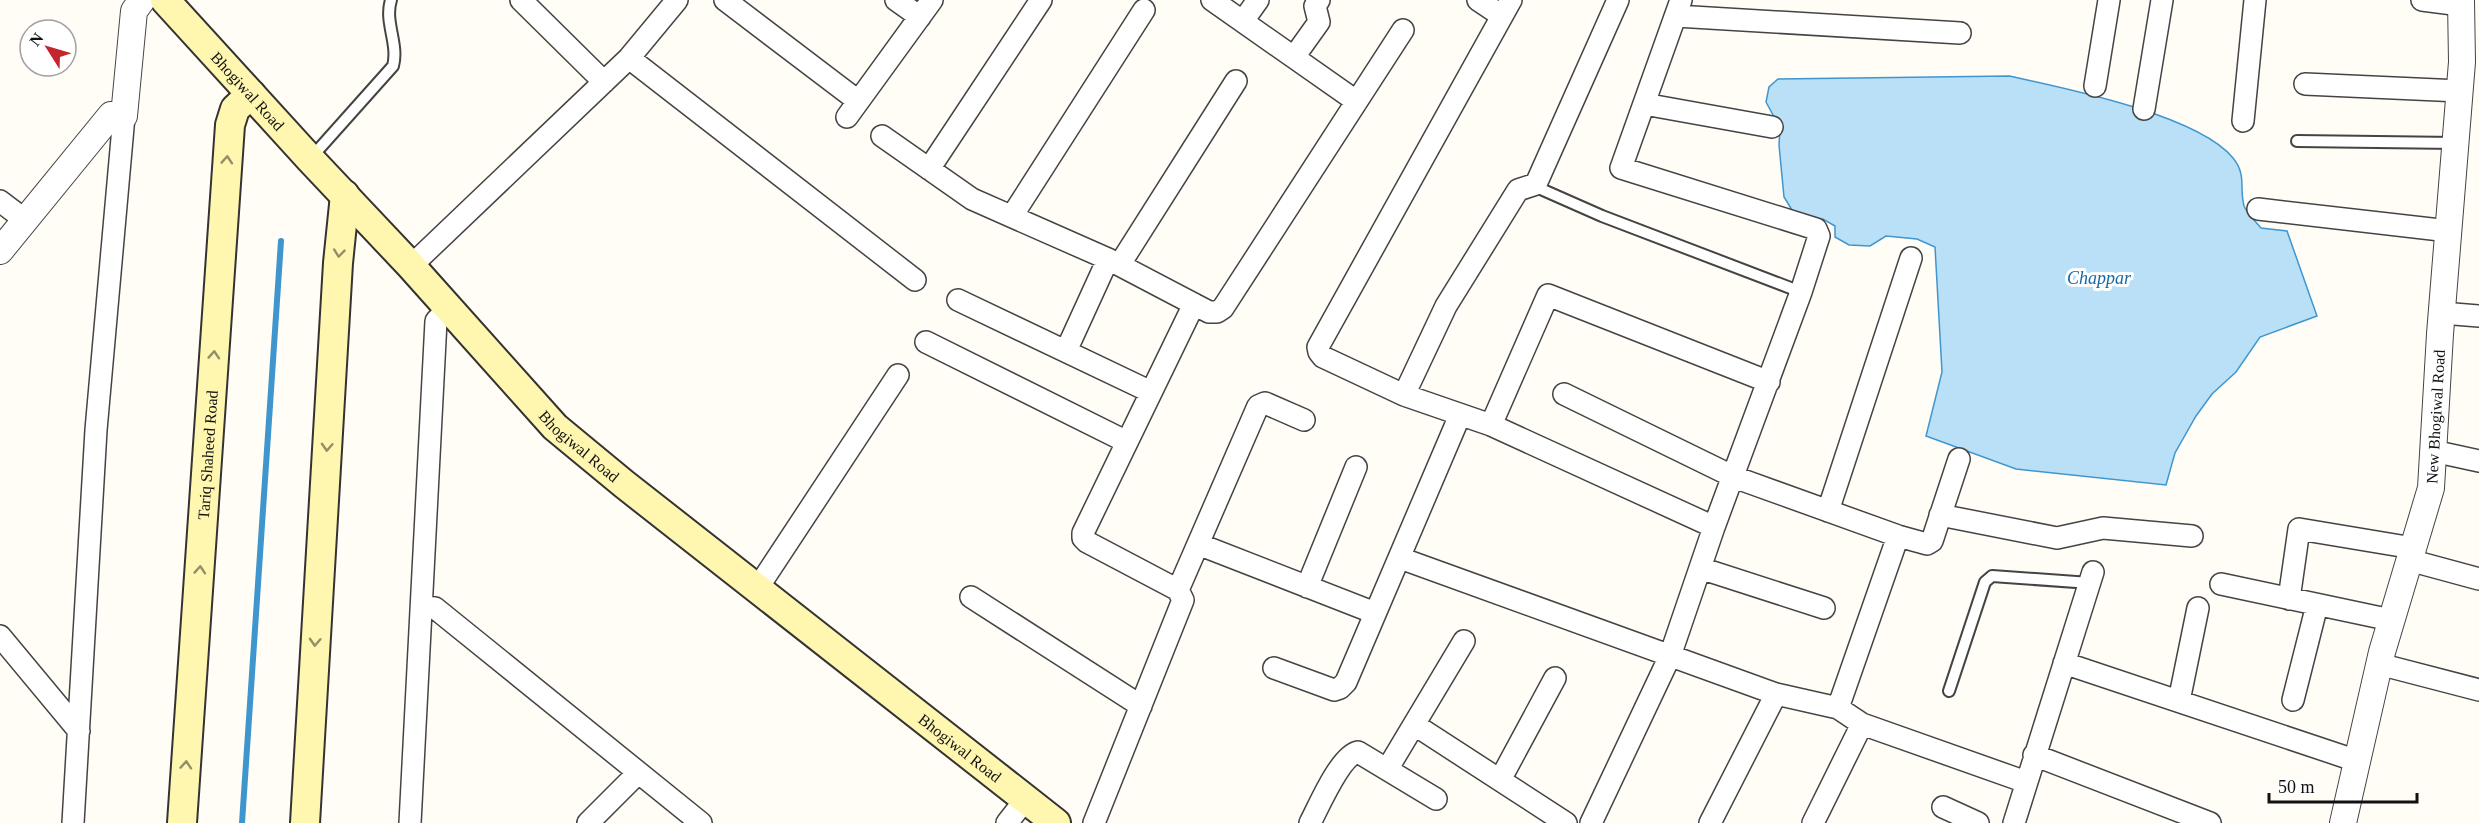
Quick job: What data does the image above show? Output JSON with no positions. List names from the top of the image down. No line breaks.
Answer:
{"streets":{"main road":["Bhogiwal Road","Tariq Shaheed Road"],"street":["New Bhogiwal Road"]},"crossings":[["Bhogiwal Road","Tariq Shaheed Road"]],"water":["Chappar"],"scale_bar":"50 m","north":"top left"}
